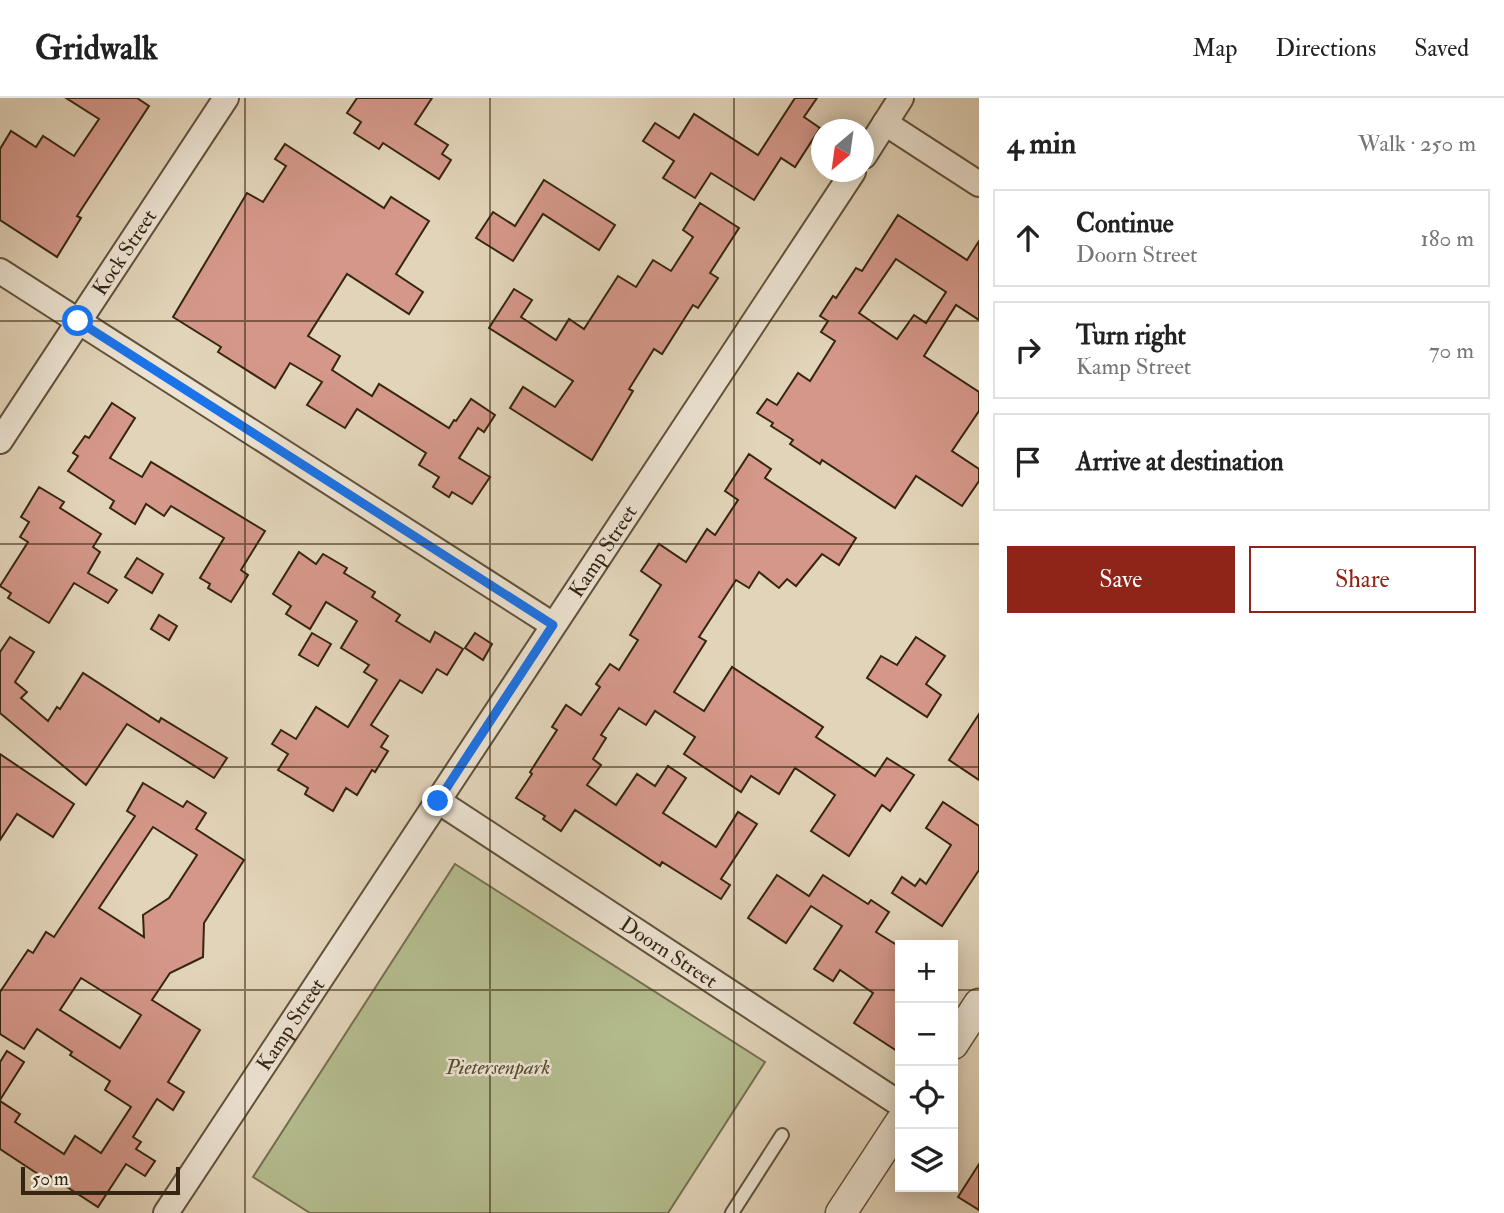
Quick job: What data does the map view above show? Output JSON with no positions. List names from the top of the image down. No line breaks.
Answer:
{"streets":{"street":["Kock Street","Kamp Street","Doorn Street"]},"crossings":[["Kamp Street","Doorn Street"]],"parks":["Pietersenpark"],"scale_bar":"50 m","north":"bottom left","page":{"header":"Gridwalk","nav":["Map","Directions","Saved"],"heading":["4 min","Walk · 250 m"],"list":[["Continue","Doorn Street","180 m"],["Turn right","Kamp Street","70 m"],"Arrive at destination"],"buttons":["Save","Share"],"map_buttons":["+","−"],"scale":"50 m"}}
